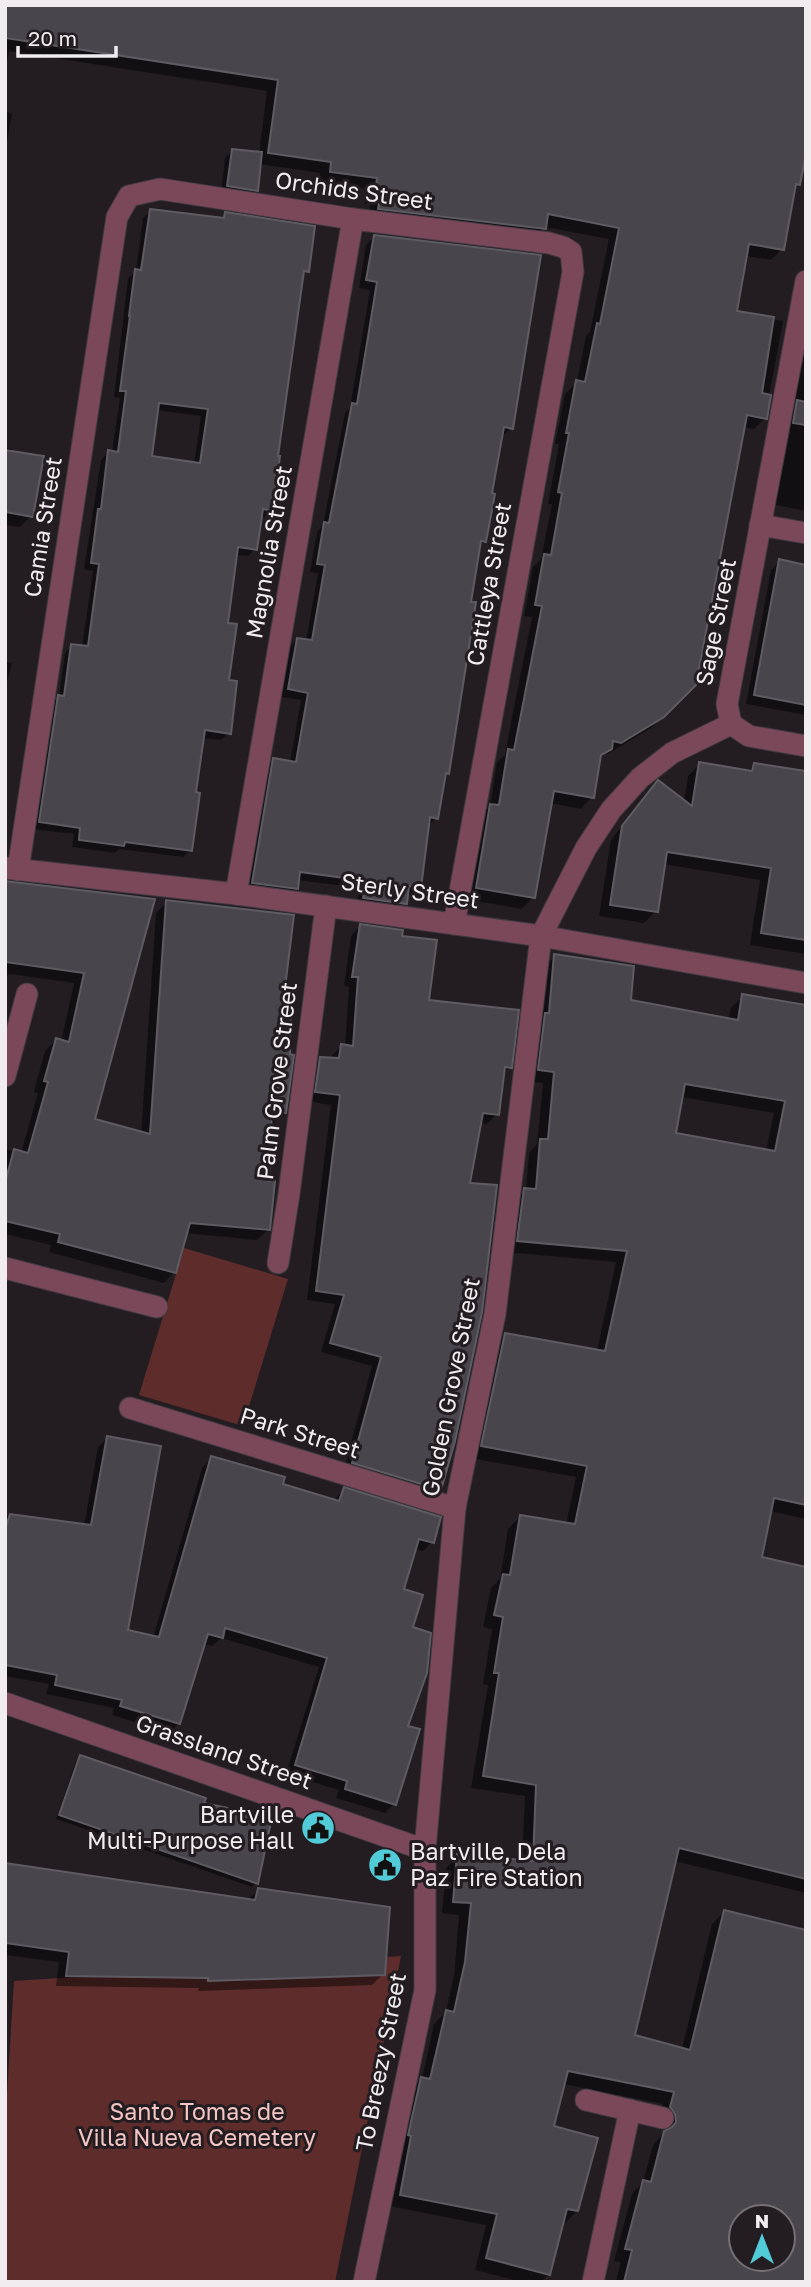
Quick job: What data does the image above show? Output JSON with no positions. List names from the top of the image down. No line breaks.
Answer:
{"streets":{"street":["Orchids Street","Camia Street","Magnolia Street","Cattleya Street","Sage Street","Sterly Street","Palm Grove Street","Golden Grove Street","Park Street","Grassland Street","To Breezy Street"]},"crossings":[["Orchids Street","Camia Street"],["Orchids Street","Magnolia Street"],["Orchids Street","Cattleya Street"],["Camia Street","Sterly Street"],["Magnolia Street","Sterly Street"],["Cattleya Street","Sterly Street"],["Sterly Street","Palm Grove Street"],["Sterly Street","Golden Grove Street"],["Golden Grove Street","Park Street"],["Golden Grove Street","Grassland Street"],["Golden Grove Street","To Breezy Street"],["Grassland Street","To Breezy Street"]],"parks":["Santo Tomas de Villa Nueva Cemetery"],"places":{"public building":["Bartville Multi-Purpose Hall","Bartville, Dela Paz Fire Station"]},"scale_bar":"20 m","north":"top"}
